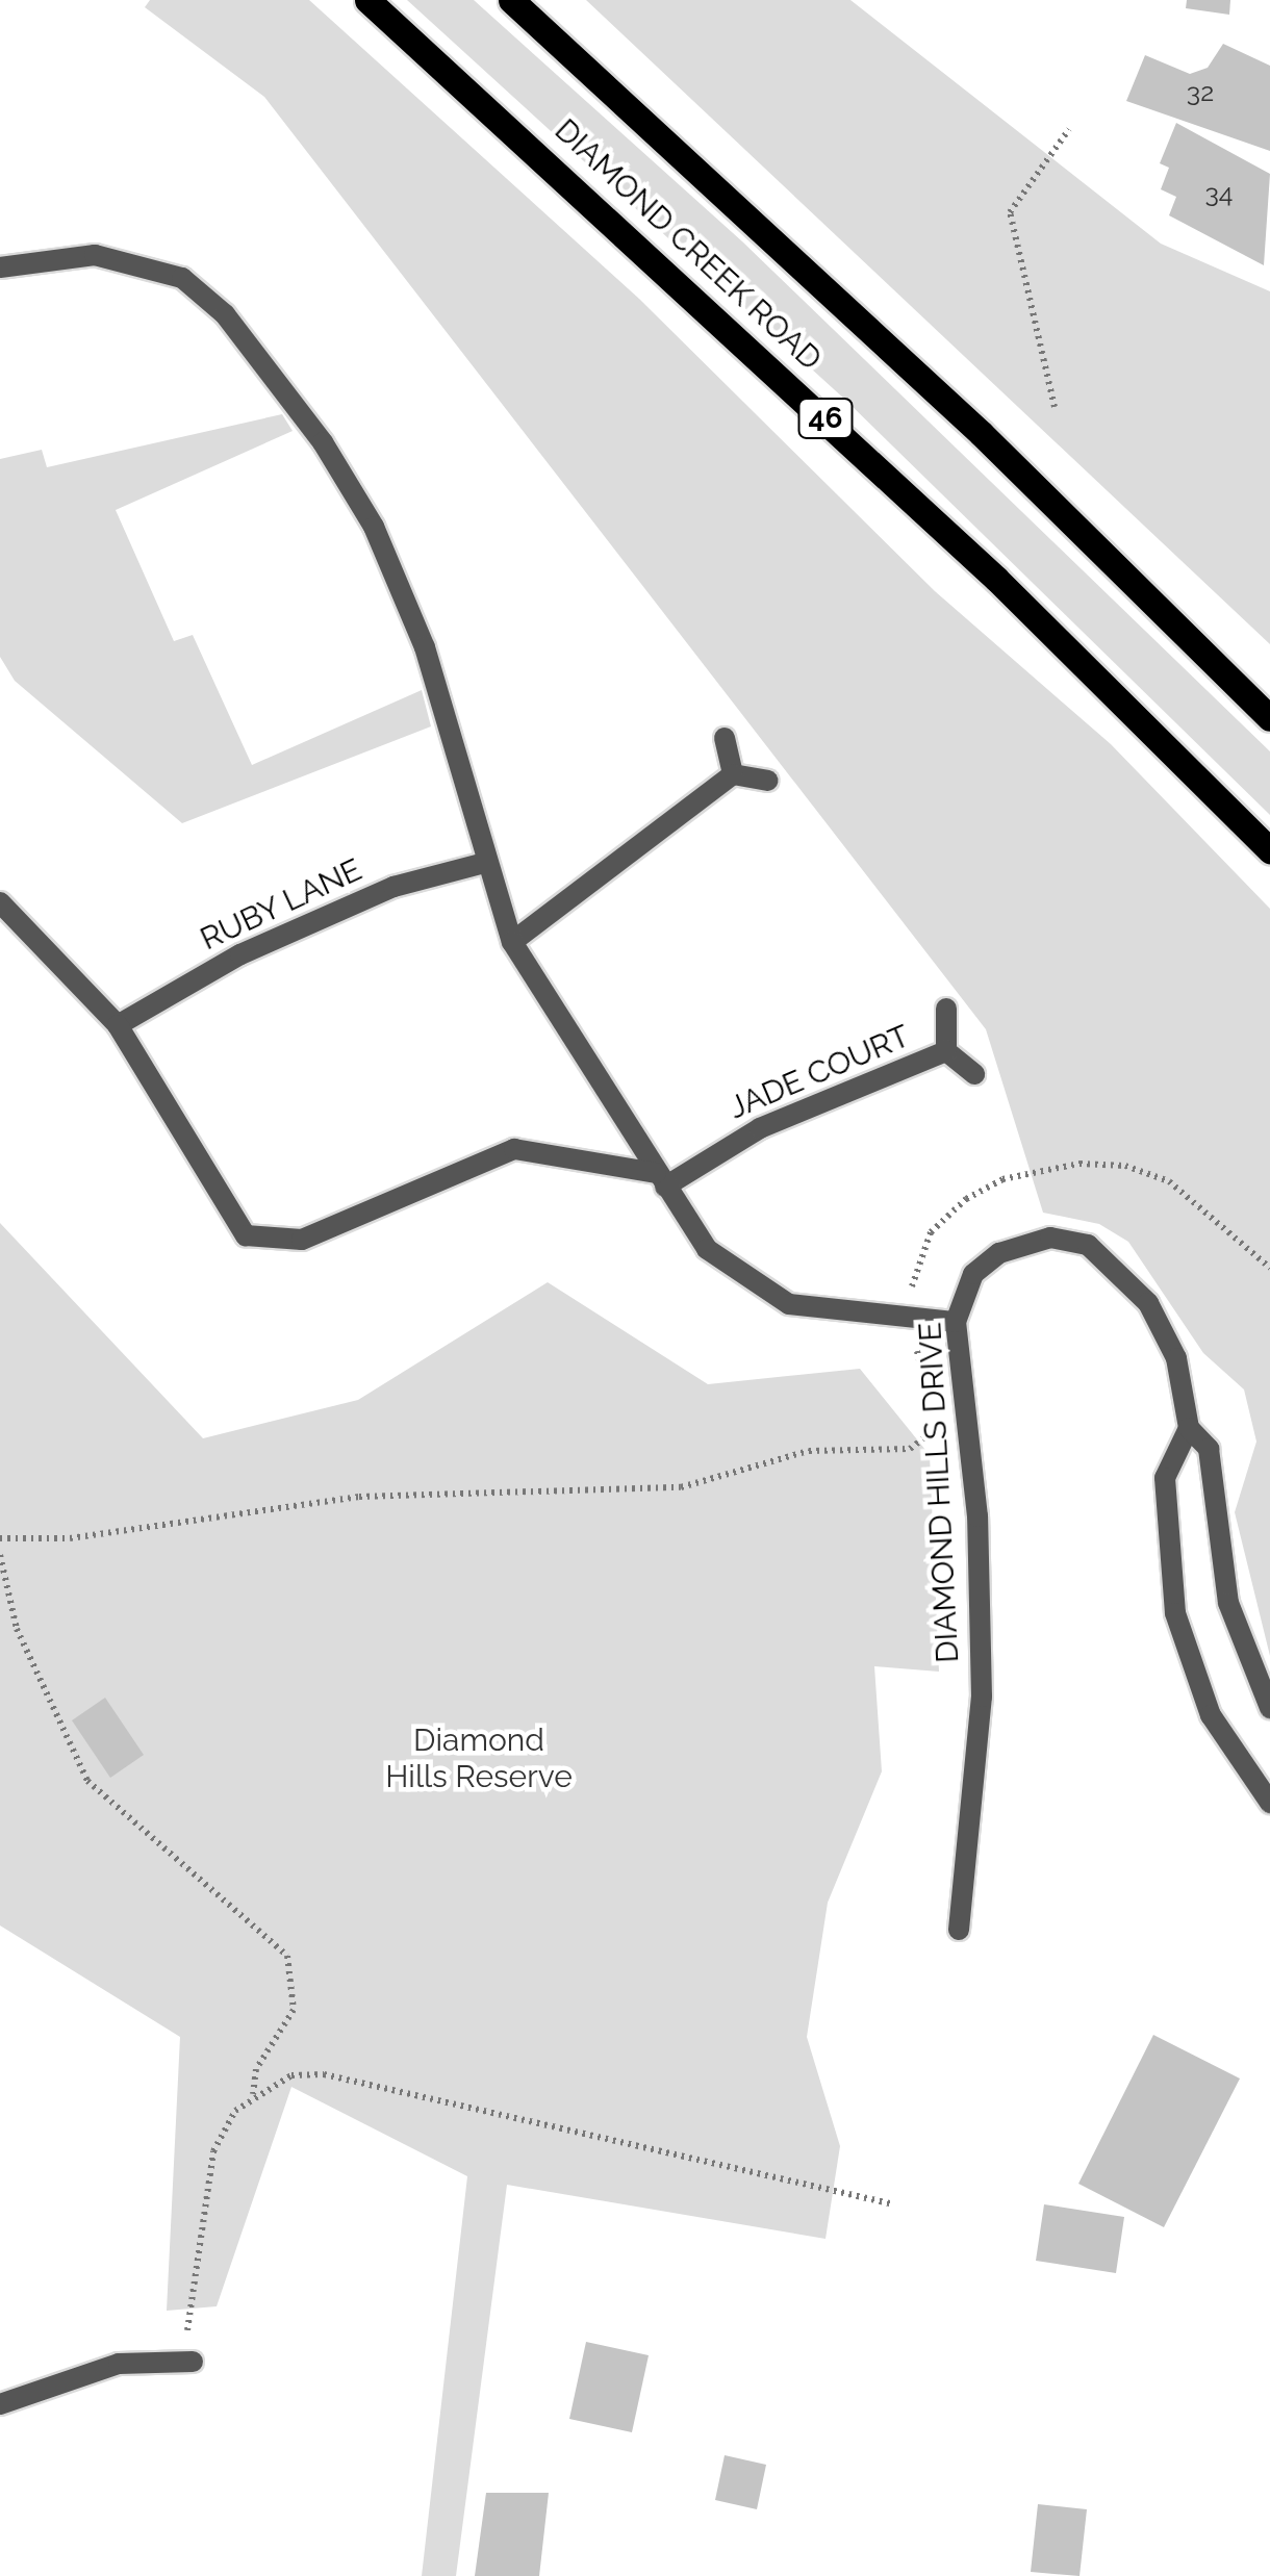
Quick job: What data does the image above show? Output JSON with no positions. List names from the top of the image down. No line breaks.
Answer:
{"streets":{"main road":["DIAMOND CREEK ROAD","46"],"street":["RUBY LANE","JADE COURT","DIAMOND HILLS DRIVE"]},"parks":["Diamond Hills Reserve"],"house_numbers":["32","34"]}
